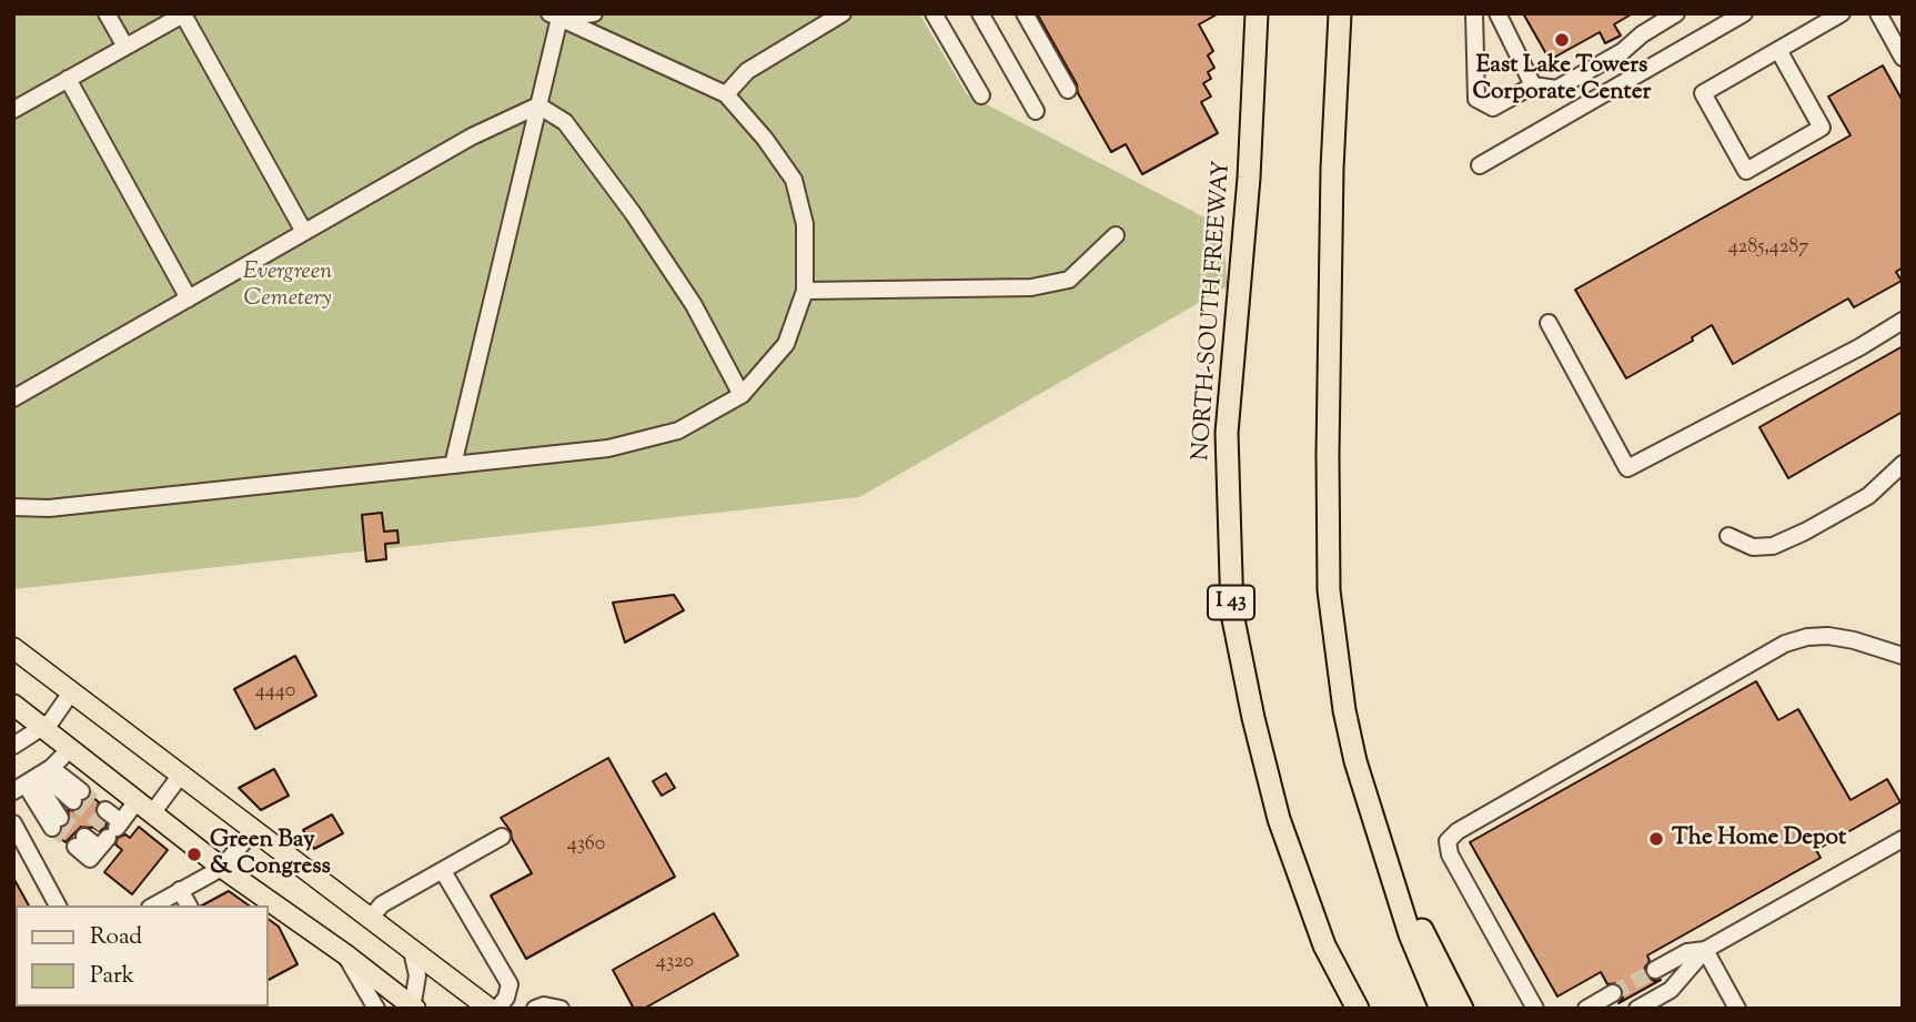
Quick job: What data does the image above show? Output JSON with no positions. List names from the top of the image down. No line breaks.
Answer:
{"streets":{"highway":["NORTH-SOUTH FREEWAY","I 43"]},"parks":["Evergreen Cemetery"],"places":["East Lake Towers Corporate Center","The Home Depot","Green Bay & Congress"],"house_numbers":["4285,4287","4440","4360","4320"],"legend":["Road","Park"]}
